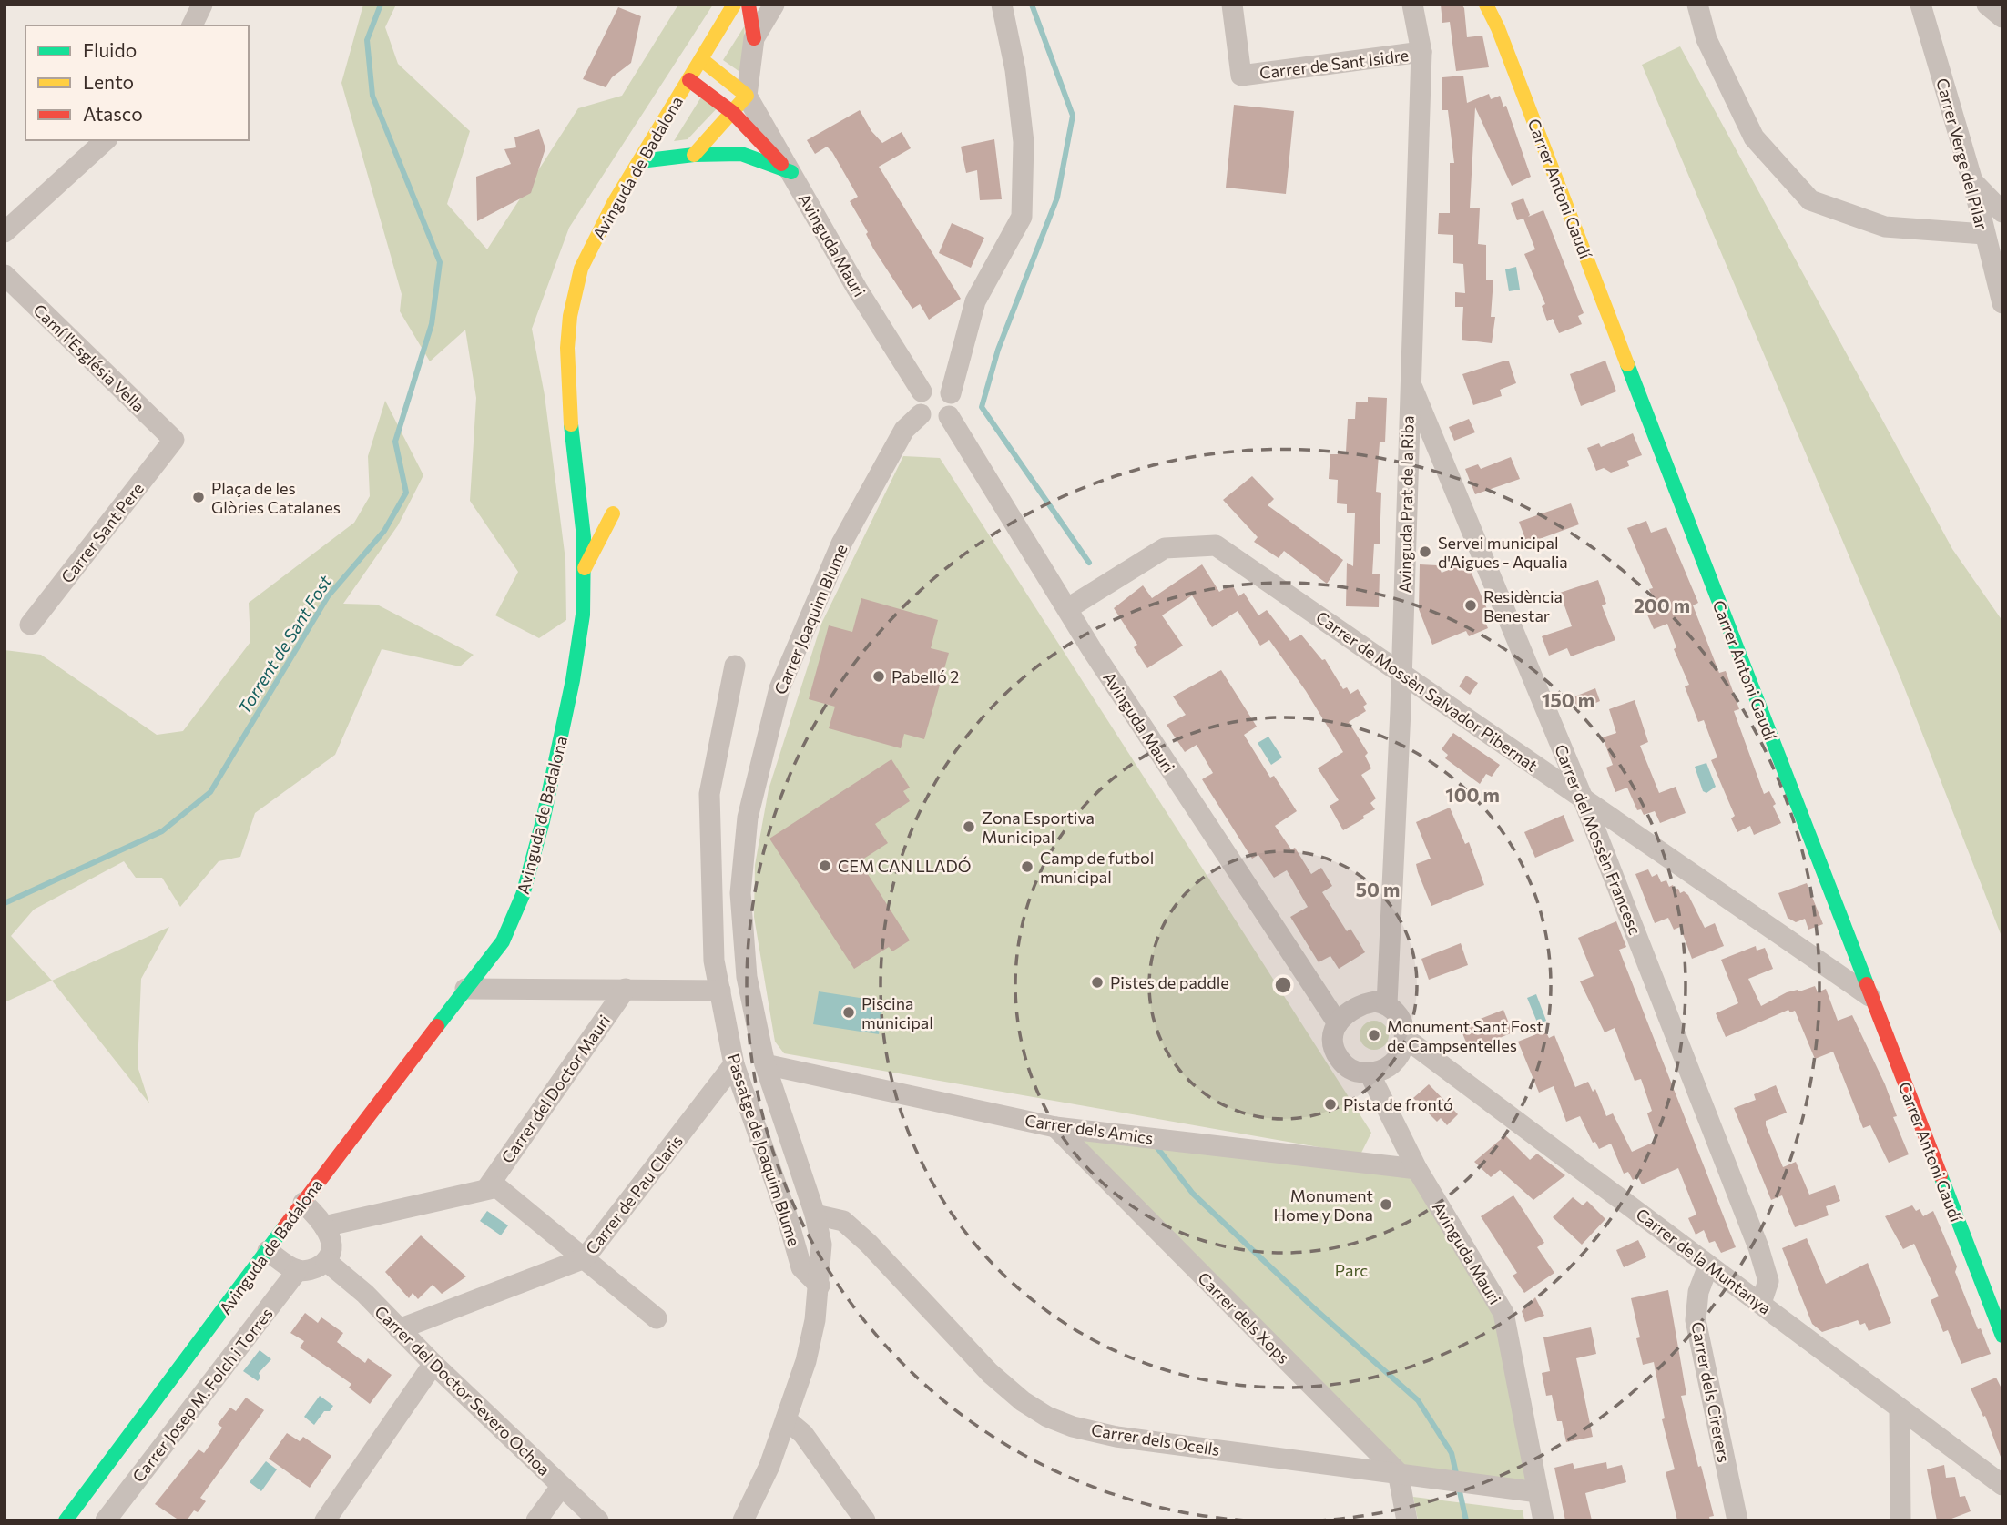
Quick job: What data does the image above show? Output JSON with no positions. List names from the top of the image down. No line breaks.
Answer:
{"streets":{"street":["Carrer de Sant Isidre","Carrer Verge del Pilar","Avinguda de Badalona","Carrer Antoni Gaudí","Avinguda Mauri","Camí l'Església Vella","Avinguda Prat de la Riba","Carrer Sant Pere","Carrer Joaquim Blume","Carrer de Mossèn Salvador Pibernat","Carrer del Mossèn Francesc","Carrer del Doctor Mauri","Carrer dels Amics","Passatge de Joaquim Blume","Carrer de Pau Claris","Carrer de la Muntanya","Carrer dels Xops","Carrer del Doctor Severo Ochoa","Carrer dels Cirerers","Carrer Josep M. Folch i Torres","Carrer dels Ocells"]},"crossings":[["Carrer de Sant Isidre","Avinguda Prat de la Riba"],["Avinguda de Badalona","Carrer del Doctor Mauri"],["Carrer Antoni Gaudí","Carrer de Mossèn Salvador Pibernat"],["Avinguda Mauri","Avinguda Prat de la Riba"],["Avinguda Mauri","Carrer Joaquim Blume"],["Avinguda Mauri","Carrer de Mossèn Salvador Pibernat"],["Avinguda Mauri","Carrer dels Amics"],["Avinguda Mauri","Carrer de la Muntanya"],["Avinguda Mauri","Carrer dels Ocells"],["Camí l'Església Vella","Carrer Sant Pere"],["Avinguda Prat de la Riba","Carrer de Mossèn Salvador Pibernat"],["Avinguda Prat de la Riba","Carrer del Mossèn Francesc"],["Avinguda Prat de la Riba","Carrer de la Muntanya"],["Carrer Joaquim Blume","Carrer dels Amics"],["Carrer Joaquim Blume","Passatge de Joaquim Blume"],["Carrer Joaquim Blume","Carrer dels Ocells"],["Carrer de Mossèn Salvador Pibernat","Carrer del Mossèn Francesc"],["Carrer del Mossèn Francesc","Carrer de la Muntanya"],["Carrer del Doctor Mauri","Passatge de Joaquim Blume"],["Carrer dels Amics","Carrer dels Xops"],["Passatge de Joaquim Blume","Carrer de Pau Claris"],["Carrer de Pau Claris","Carrer del Doctor Severo Ochoa"],["Carrer de la Muntanya","Carrer dels Cirerers"],["Carrer dels Xops","Carrer dels Ocells"]],"water":["Torrent de Sant Fost"],"parks":["Parc"],"places":["Plaça de les Glòries Catalanes","Servei municipal d'Aigues - Aqualia","Residència Benestar","Pabelló 2","Zona Esportiva Municipal","CEM CAN LLADÓ","Camp de futbol municipal","Pistes de paddle","Piscina municipal","Monument Sant Fost de Campsentelles","Pista de frontó","Monument Home y Dona"],"legend":["Fluido","Lento","Atasco"],"rings":["200 m","150 m","100 m","50 m"]}
